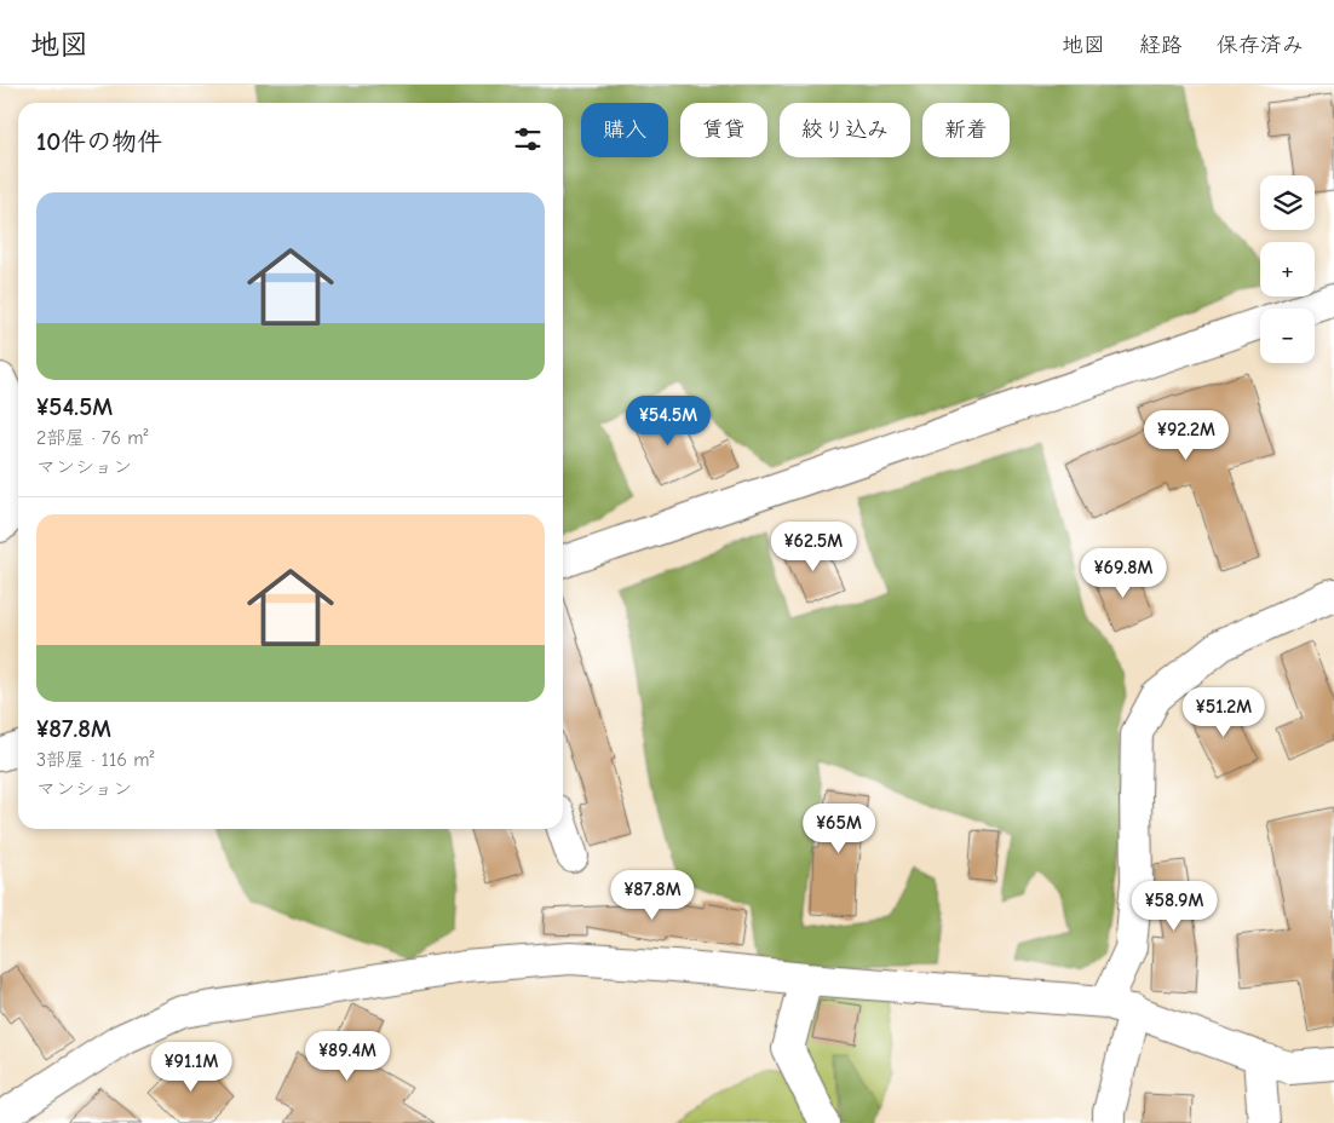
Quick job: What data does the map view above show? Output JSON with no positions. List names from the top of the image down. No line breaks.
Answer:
{"page":{"header":"地図","nav":["地図","経路","保存済み"],"chip":["購入","賃貸","絞り込み","新着"],"heading":"10件の物件","map_buttons":["+","−"],"list":[{"name":"¥54.5M","note":"2部屋 · 76 m² · マンション"},{"name":"¥87.8M","note":"3部屋 · 116 m² · マンション"}],"price":["¥54.5M","¥92.2M","¥62.5M","¥69.8M","¥51.2M","¥65M","¥87.8M","¥58.9M","¥89.4M","¥91.1M"]}}
